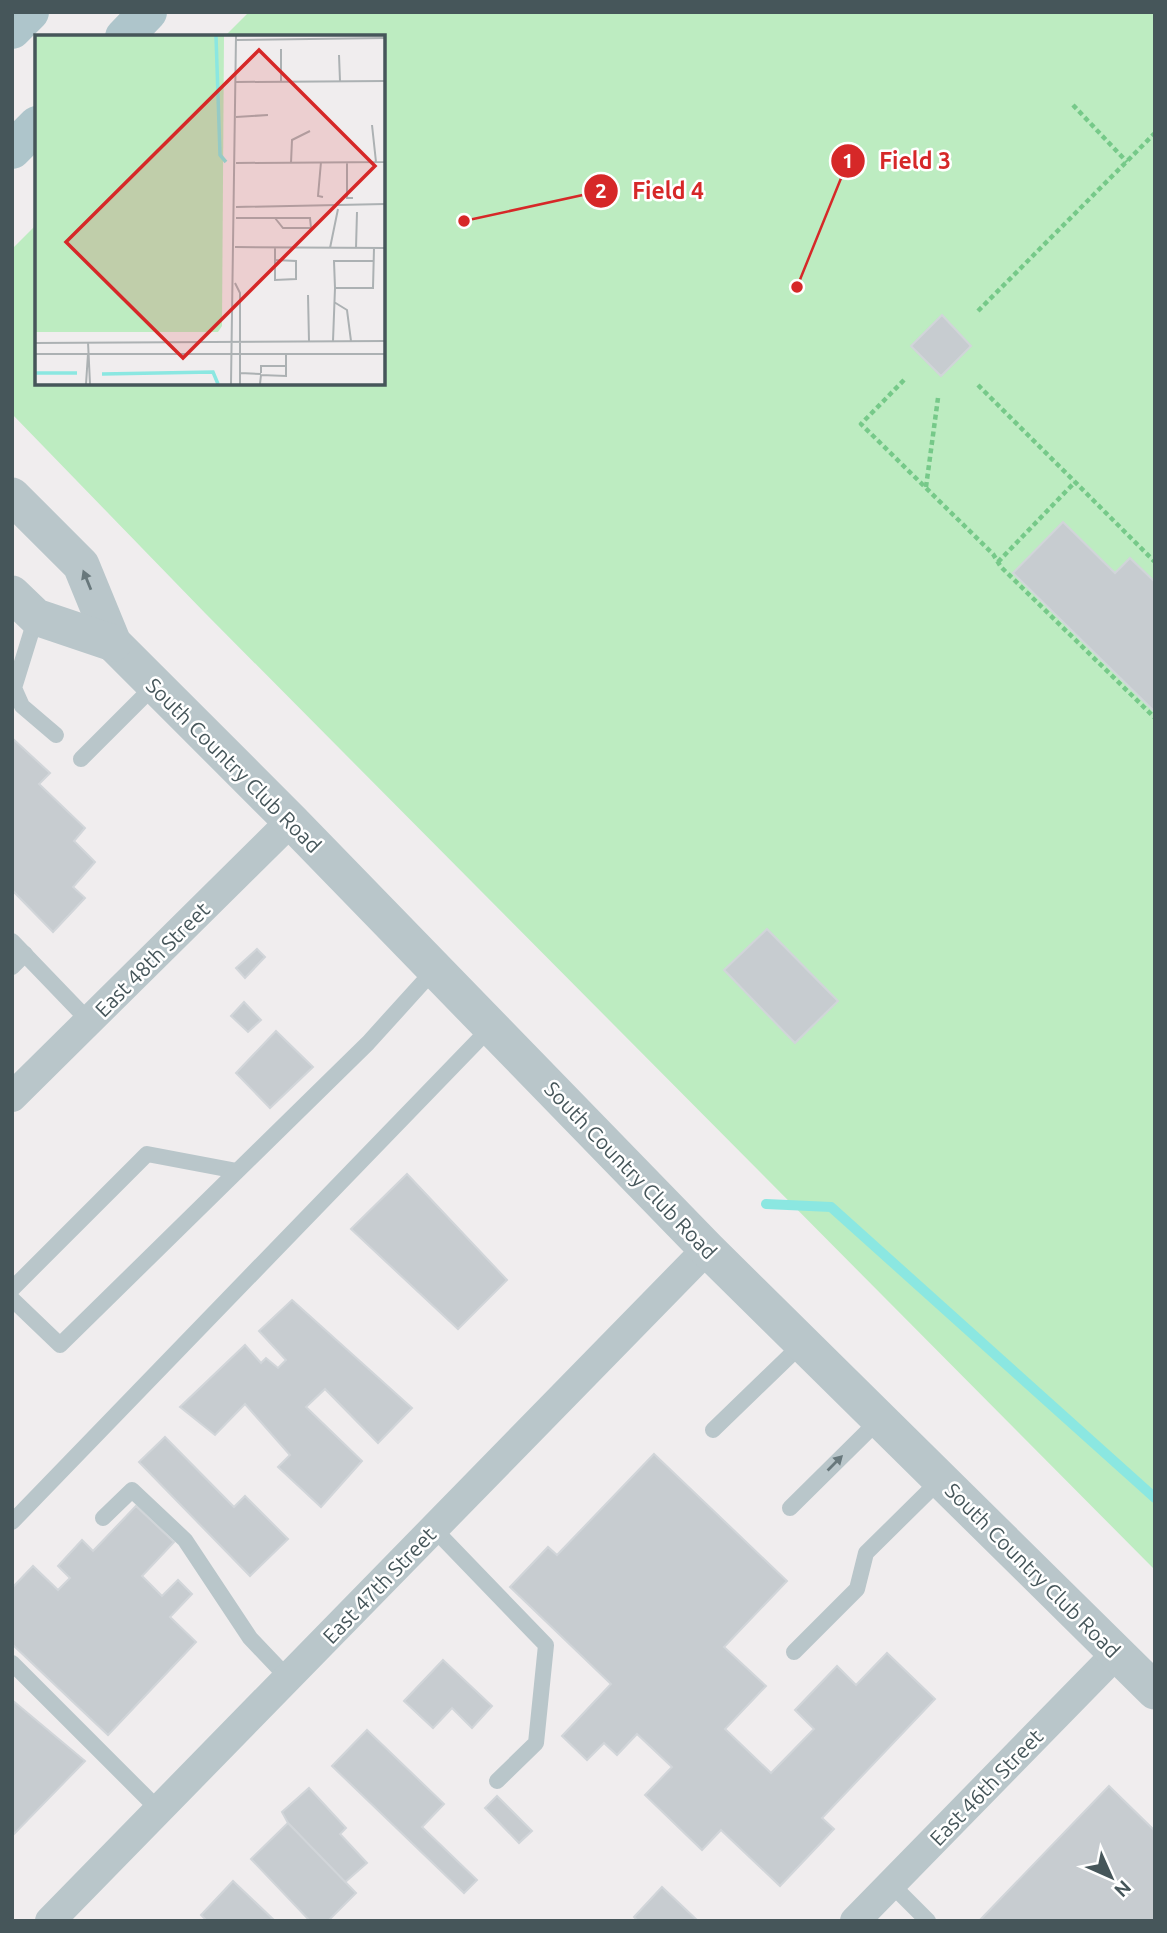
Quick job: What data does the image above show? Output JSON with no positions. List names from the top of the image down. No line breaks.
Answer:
{"streets":{"street":["South Country Club Road","East 48th Street","East 47th Street","East 46th Street"]},"crossings":[["South Country Club Road","East 48th Street"],["South Country Club Road","East 47th Street"],["South Country Club Road","East 46th Street"]],"places":["Field 4","Field 3"],"north":"bottom right"}
